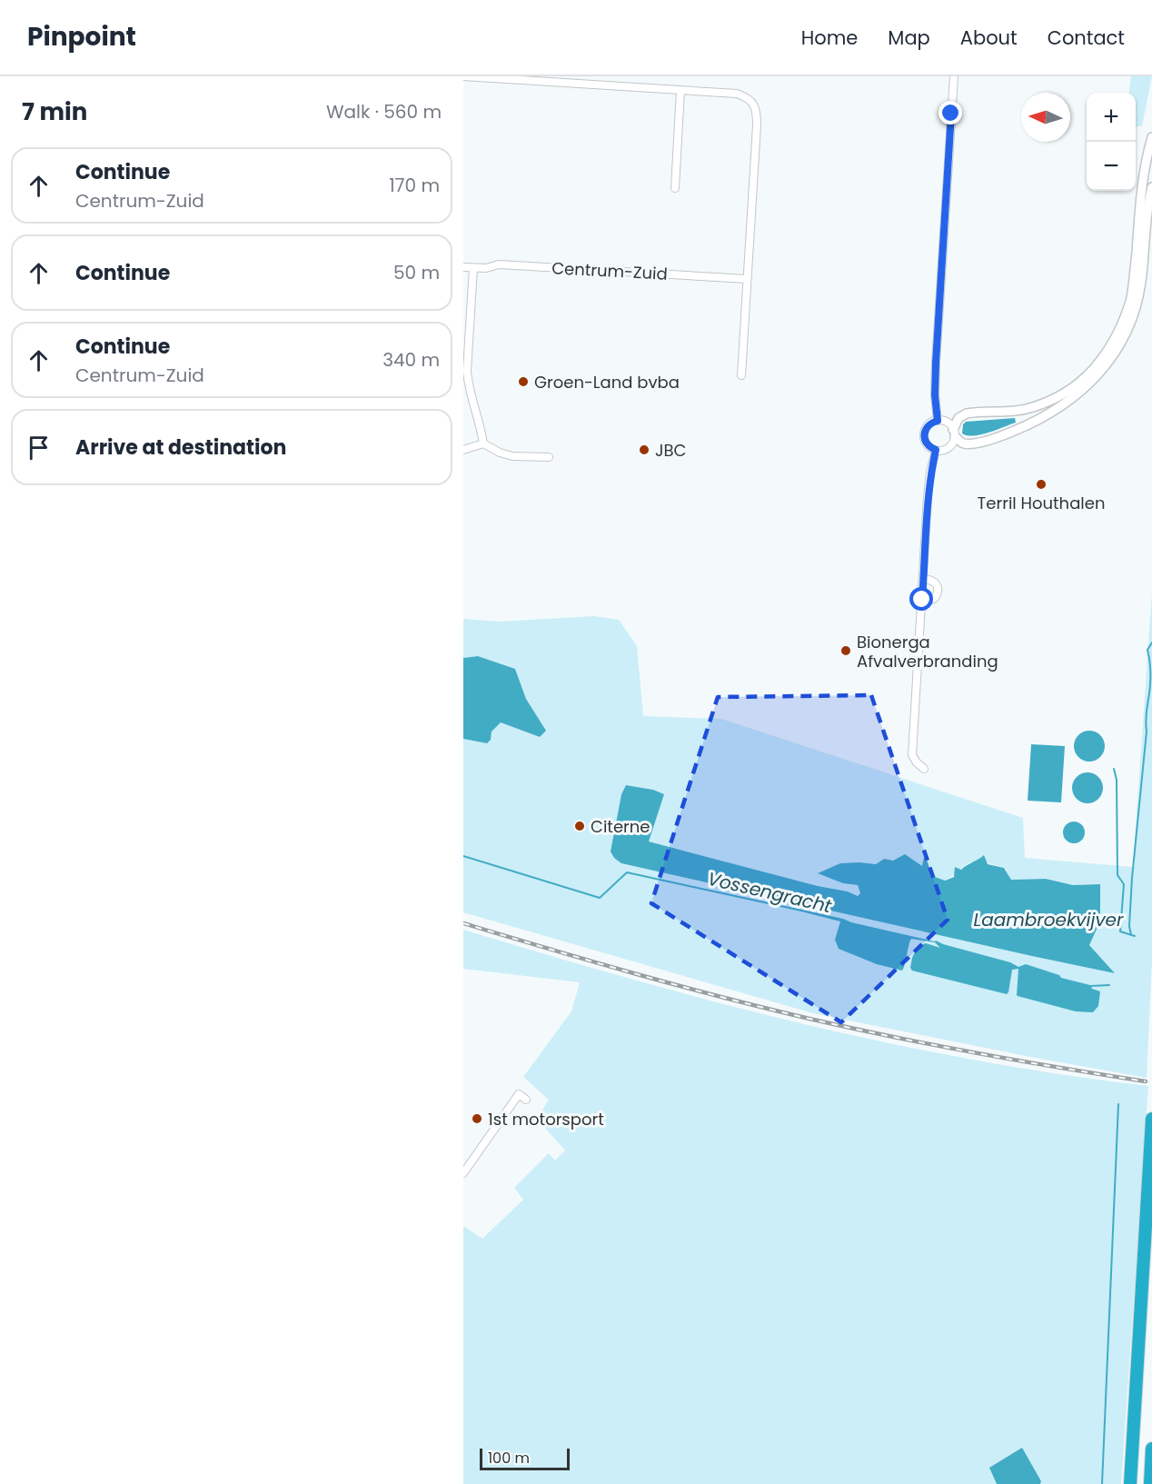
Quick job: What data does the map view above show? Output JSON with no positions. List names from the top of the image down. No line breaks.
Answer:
{"streets":{"street":["Centrum-Zuid"]},"water":["Vossengracht","Laambroekvijver"],"places":["Groen-Land bvba","JBC","Terril Houthalen","Bionerga Afvalverbranding","Citerne","1st motorsport"],"scale_bar":"100 m","north":"left","page":{"header":"Pinpoint","nav":["Home","Map","About","Contact"],"heading":["7 min","Walk · 560 m"],"map_buttons":["+","−"],"list":[["Continue","Centrum-Zuid","170 m"],["Continue","50 m"],["Continue","Centrum-Zuid","340 m"],"Arrive at destination"],"scale":"100 m"}}
